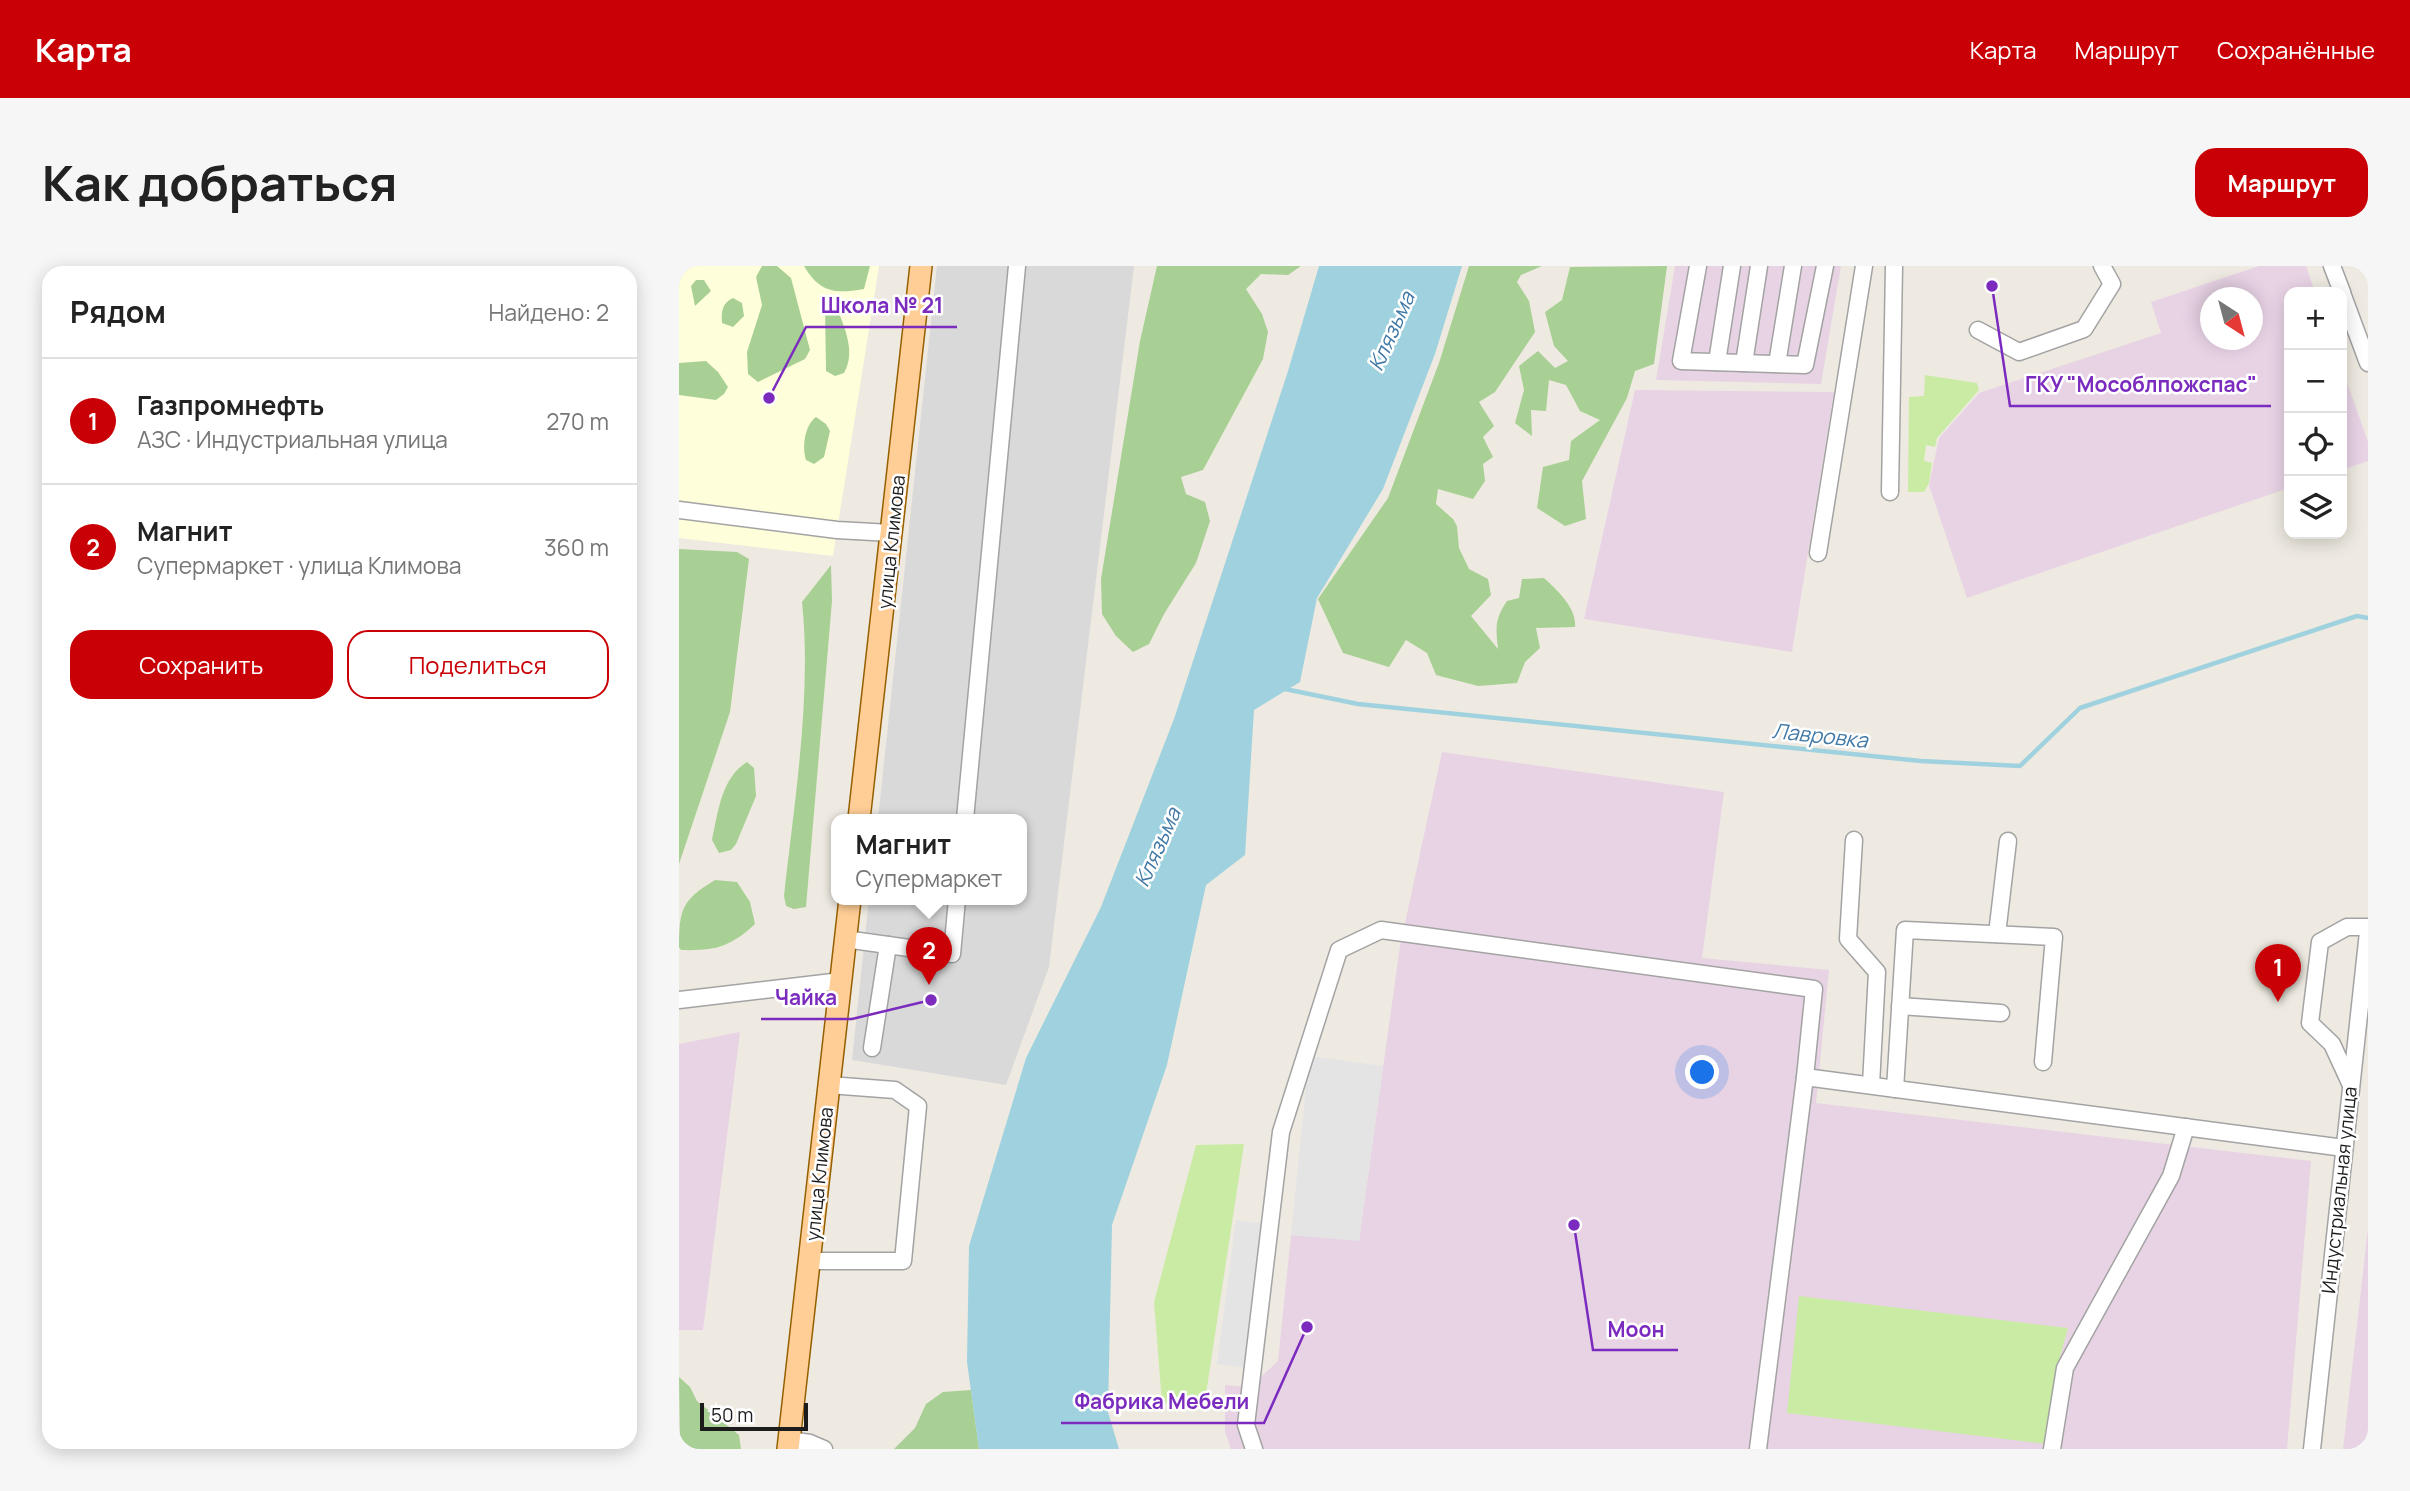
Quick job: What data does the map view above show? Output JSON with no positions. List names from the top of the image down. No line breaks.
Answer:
{"streets":{"main road":["улица Климова"],"street":["Индустриальная улица"]},"water":["Клязьма","Лавровка"],"places":["ГКУ \"Мособлпожспас\"","Школа № 21","Чайка","Моон","Фабрика Мебели"],"scale_bar":"50 m","north":"bottom right","page":{"header":"Карта","nav":["Карта","Маршрут","Сохранённые"],"buttons":["Маршрут",["Сохранить","Поделиться"]],"title":"Как добраться","heading":["Рядом","Найдено: 2"],"map_buttons":["+","−"],"list":[{"mark":"1","name":"Газпромнефть","note":"АЗС · Индустриальная улица","value":"270 m"},{"mark":"2","name":"Магнит","note":"Супермаркет · улица Климова","value":"360 m"}],"popup":["Магнит","Супермаркет"],"pins":["2","1"],"scale":"50 m"}}
